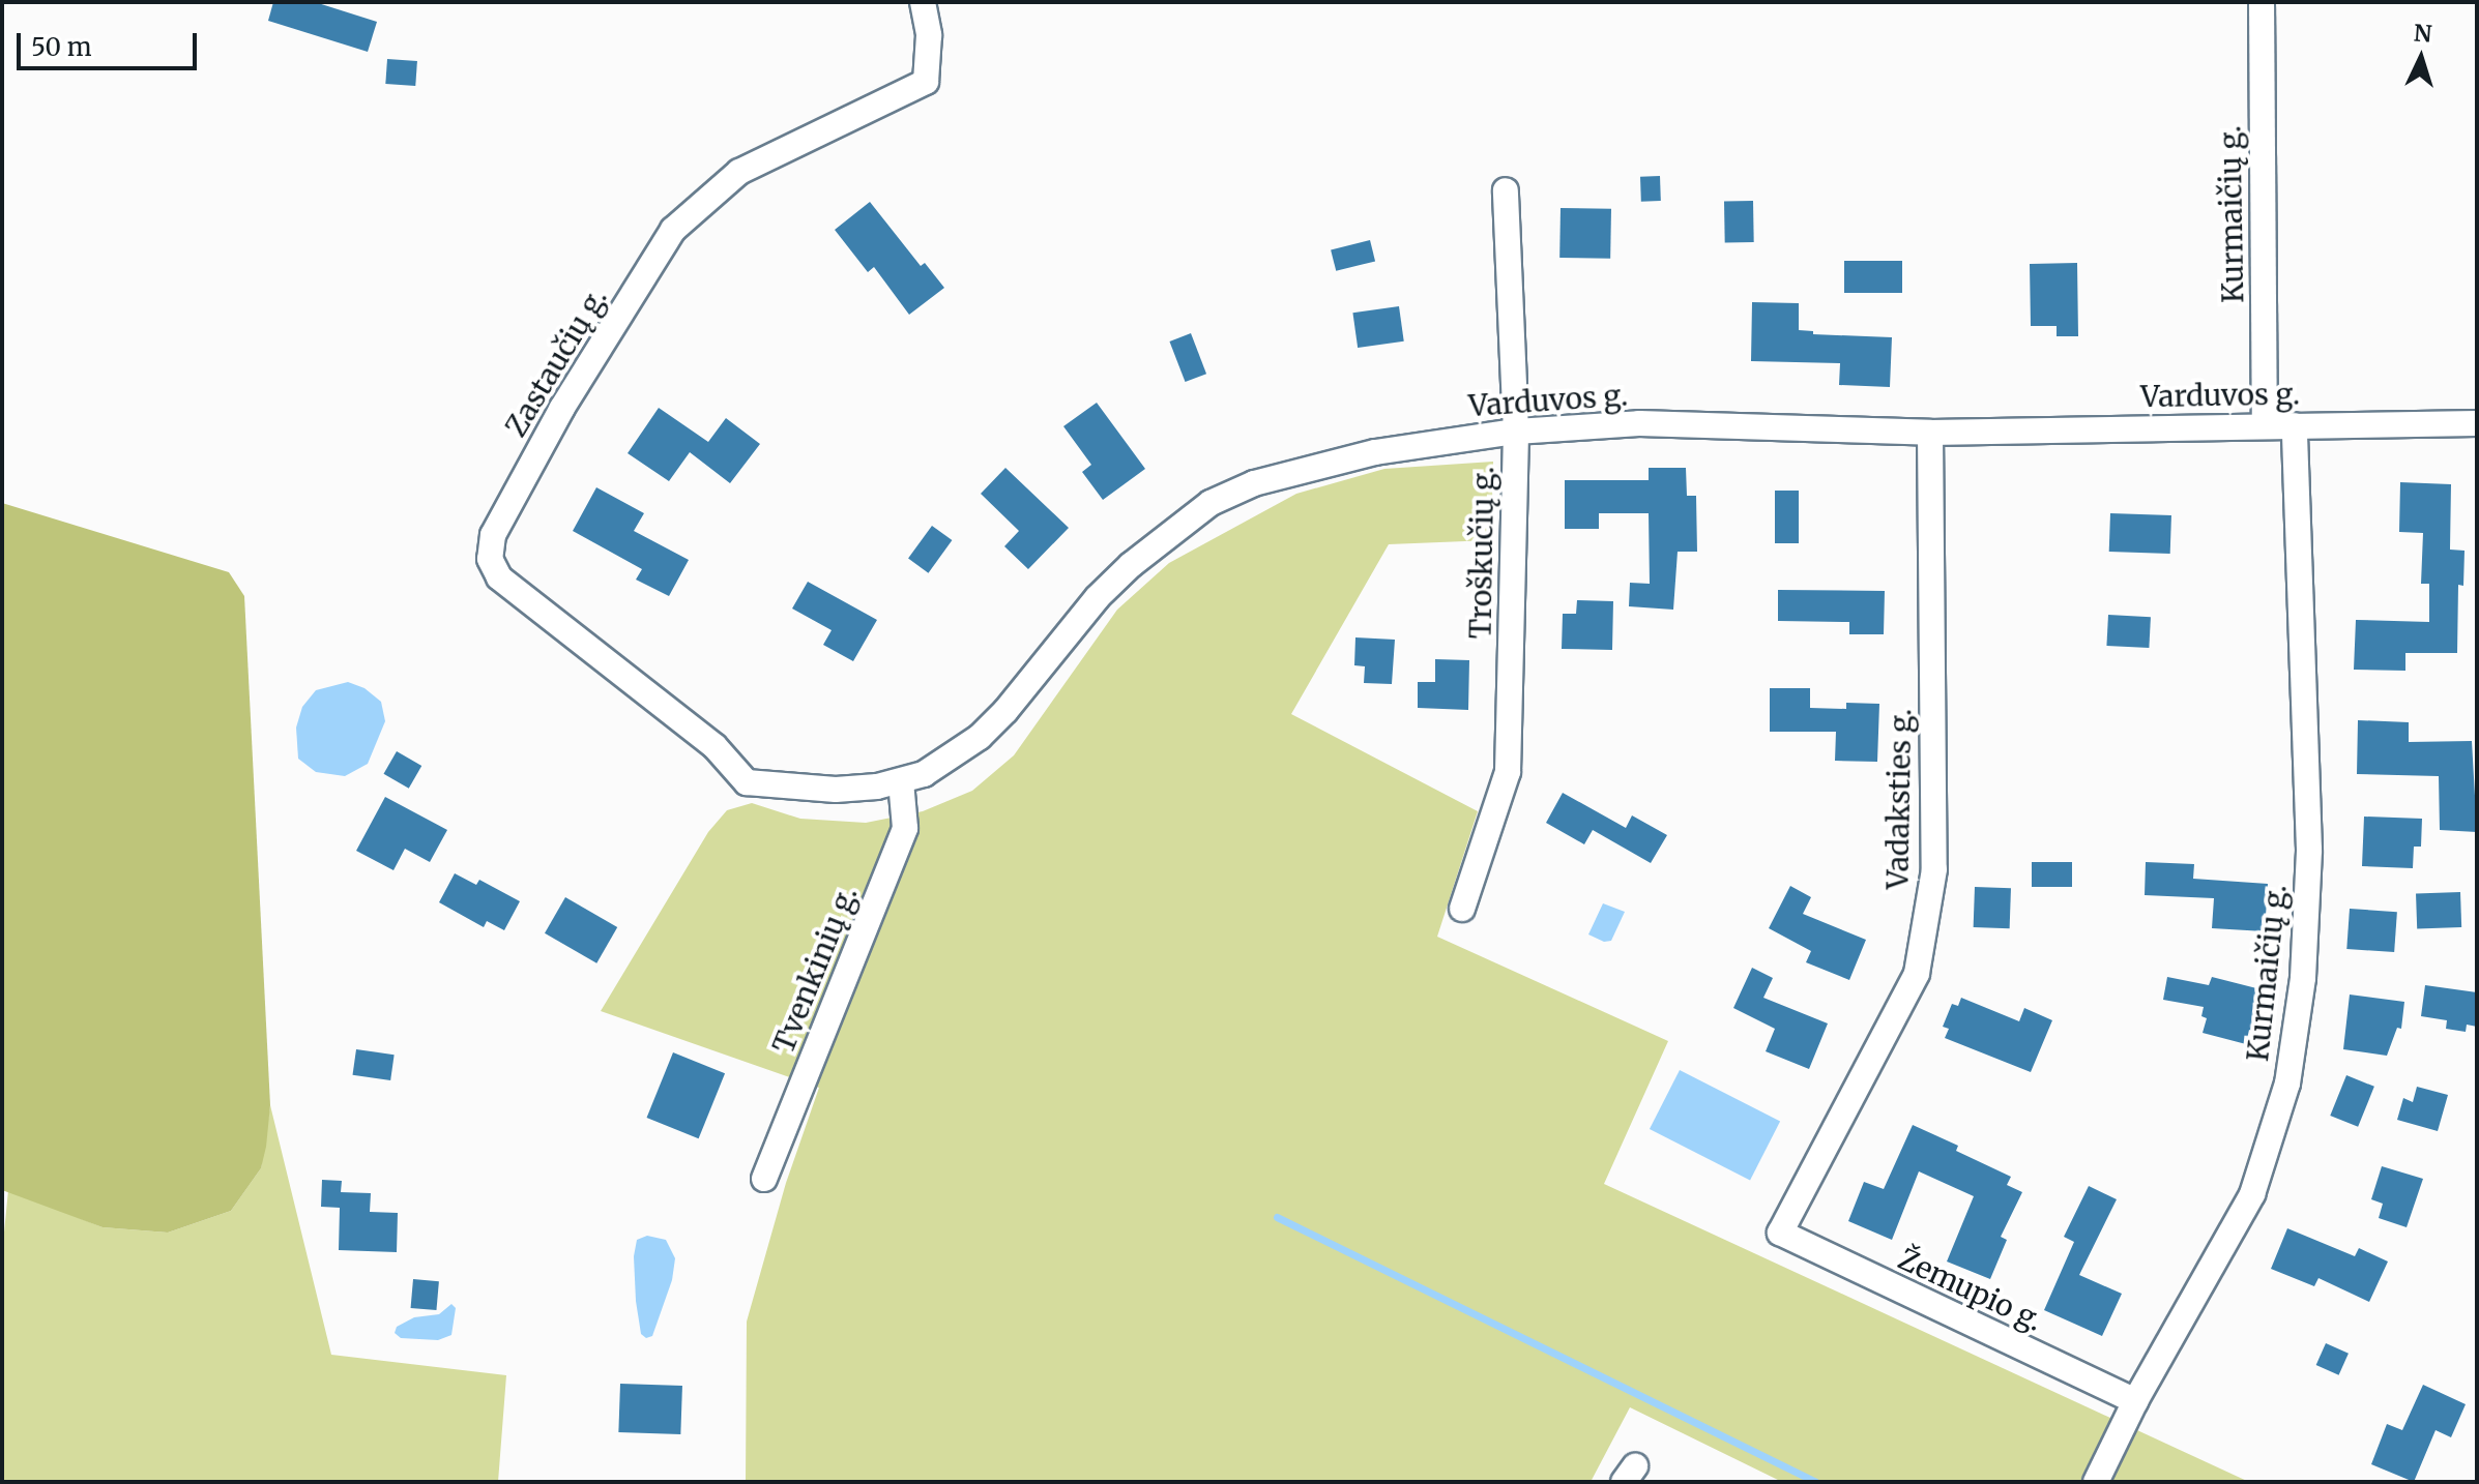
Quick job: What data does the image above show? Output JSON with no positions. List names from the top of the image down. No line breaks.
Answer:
{"streets":{"street":["Kurmaičių g.","Zastaučių g.","Varduvos g.","Troškučių g.","Vadaksties g.","Tvenkinių g.","Žemupio g."]},"crossings":[["Kurmaičių g.","Varduvos g."],["Kurmaičių g.","Žemupio g."],["Zastaučių g.","Varduvos g."],["Varduvos g.","Troškučių g."],["Varduvos g.","Vadaksties g."],["Varduvos g.","Tvenkinių g."],["Vadaksties g.","Žemupio g."]],"scale_bar":"50 m","north":"top"}
